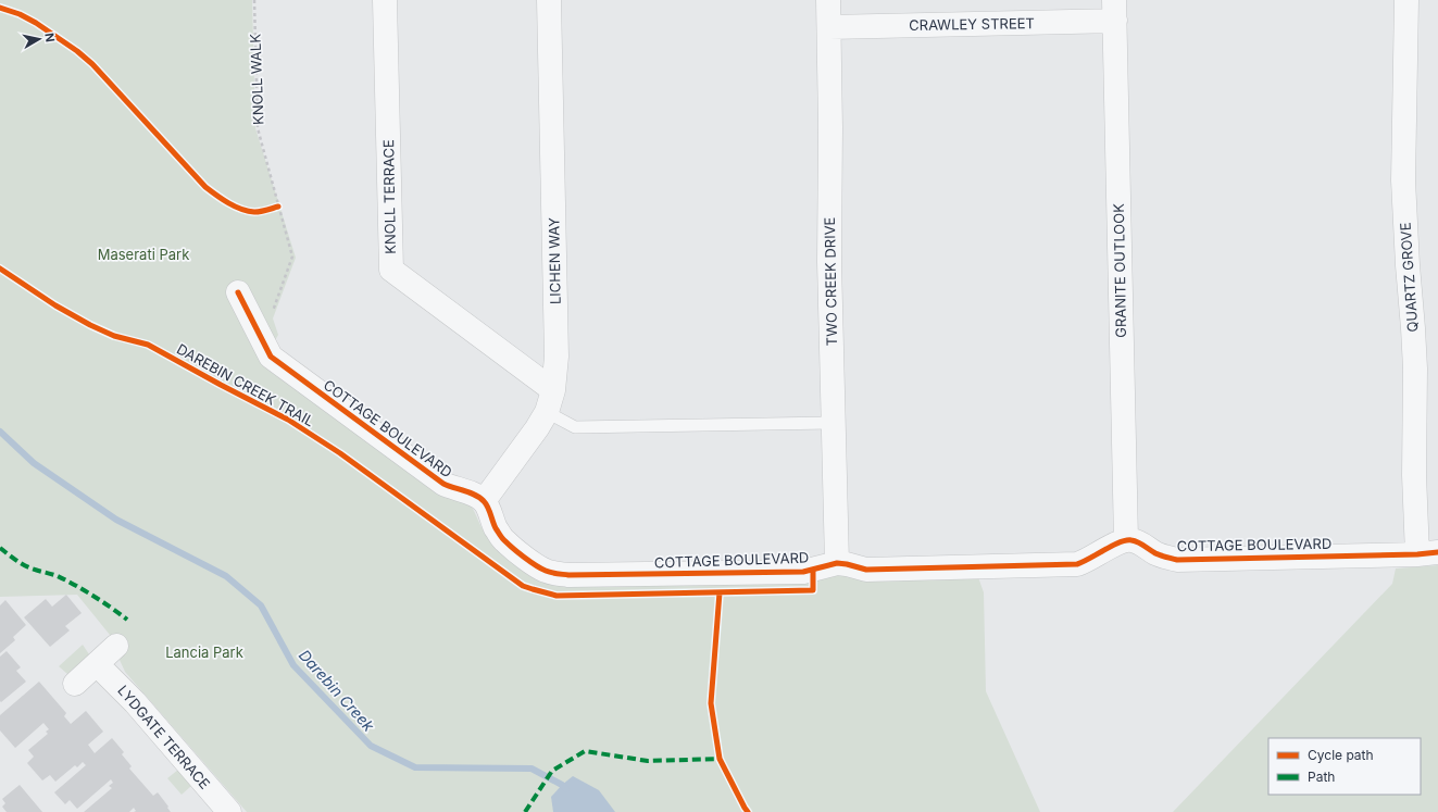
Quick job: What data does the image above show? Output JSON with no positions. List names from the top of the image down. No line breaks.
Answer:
{"streets":{"street":["CRAWLEY STREET","KNOLL TERRACE","LICHEN WAY","GRANITE OUTLOOK","QUARTZ GROVE","TWO CREEK DRIVE","COTTAGE BOULEVARD","LYDGATE TERRACE"],"path":["KNOLL WALK"],"cycle path":["DAREBIN CREEK TRAIL"]},"crossings":[["CRAWLEY STREET","GRANITE OUTLOOK"],["CRAWLEY STREET","TWO CREEK DRIVE"],["KNOLL TERRACE","LICHEN WAY"],["LICHEN WAY","COTTAGE BOULEVARD"],["GRANITE OUTLOOK","COTTAGE BOULEVARD"],["QUARTZ GROVE","COTTAGE BOULEVARD"],["TWO CREEK DRIVE","COTTAGE BOULEVARD"]],"water":["Darebin Creek"],"parks":["Maserati Park","Lancia Park"],"legend":["Cycle path","Path"],"north":"right"}
